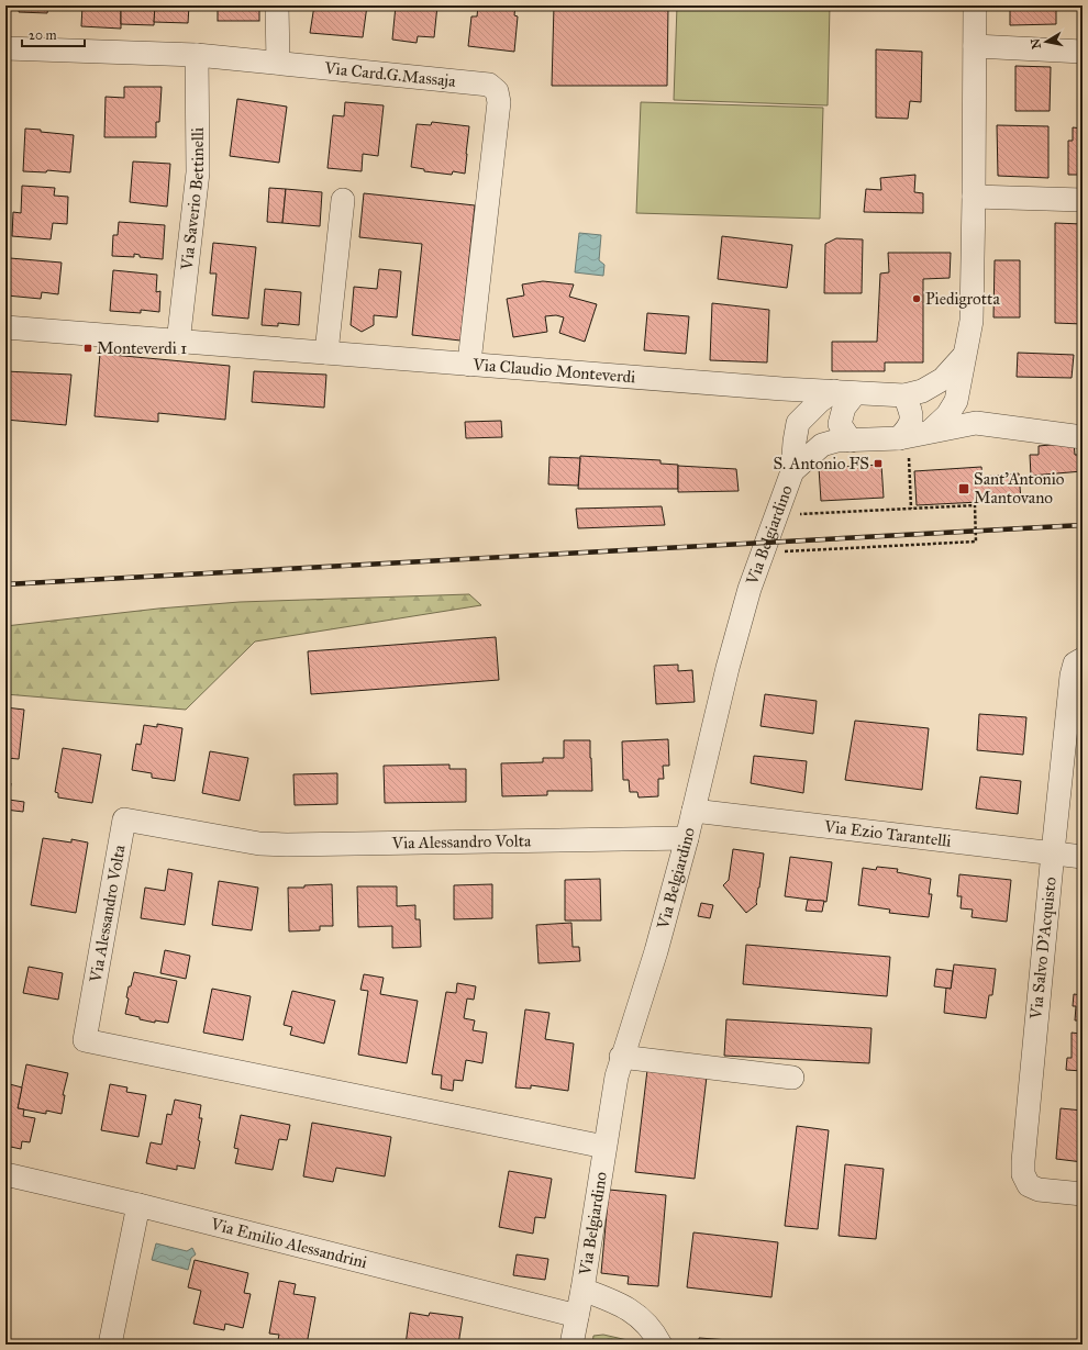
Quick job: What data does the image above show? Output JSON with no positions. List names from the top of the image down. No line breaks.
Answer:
{"streets":{"street":["Via Card.G.Massaja","Via Saverio Bettinelli","Via Claudio Monteverdi","Via Belgiardino","Via Ezio Tarantelli","Via Alessandro Volta","Via Salvo D'Acquisto","Via Emilio Alessandrini"]},"crossings":[["Via Card.G.Massaja","Via Saverio Bettinelli"],["Via Card.G.Massaja","Via Claudio Monteverdi"],["Via Saverio Bettinelli","Via Claudio Monteverdi"],["Via Belgiardino","Via Ezio Tarantelli"],["Via Belgiardino","Via Alessandro Volta"],["Via Belgiardino","Via Emilio Alessandrini"],["Via Ezio Tarantelli","Via Salvo D'Acquisto"]],"places":{"other":["Piedigrotta"],"transit":["Monteverdi 1","S. Antonio FS","Sant’Antonio Mantovano"]},"scale_bar":"20 m","north":"left"}
